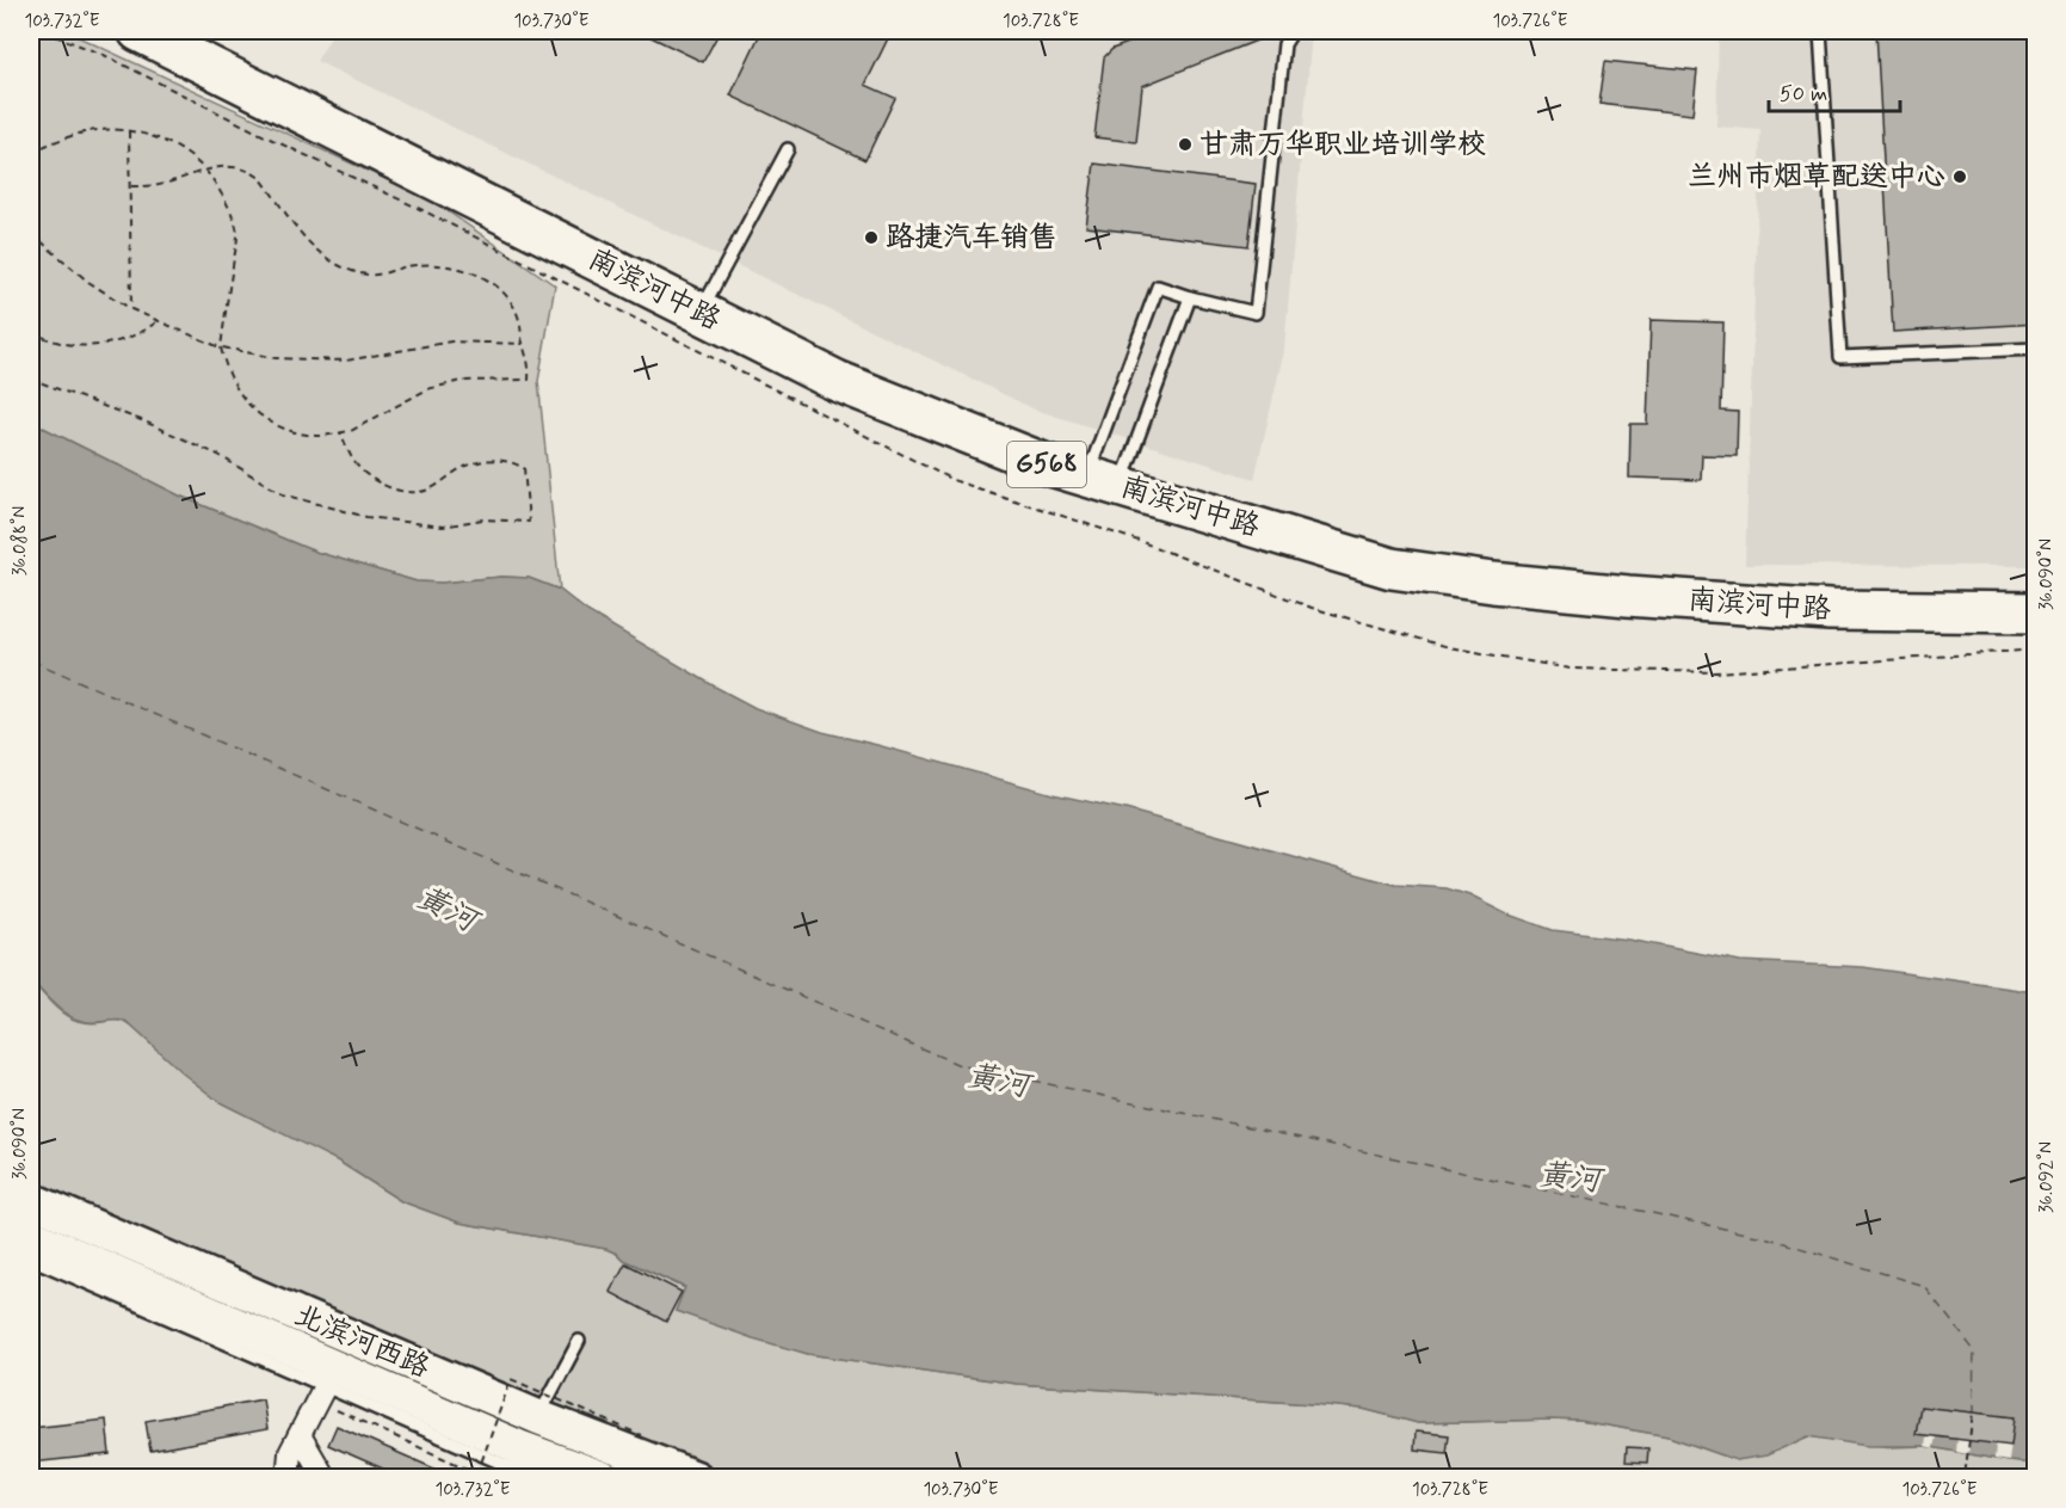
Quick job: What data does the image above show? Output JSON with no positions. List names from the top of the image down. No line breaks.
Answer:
{"streets":{"highway":["南滨河中路","G568"],"main road":["北滨河西路"]},"water":["黄河"],"places":["甘肃万华职业培训学校","兰州市烟草配送中心","路捷汽车销售"],"scale_bar":"50 m","coordinates":["103.732°E","103.730°E","103.728°E","103.726°E","36.088°N","36.090°N","36.092°N"]}
